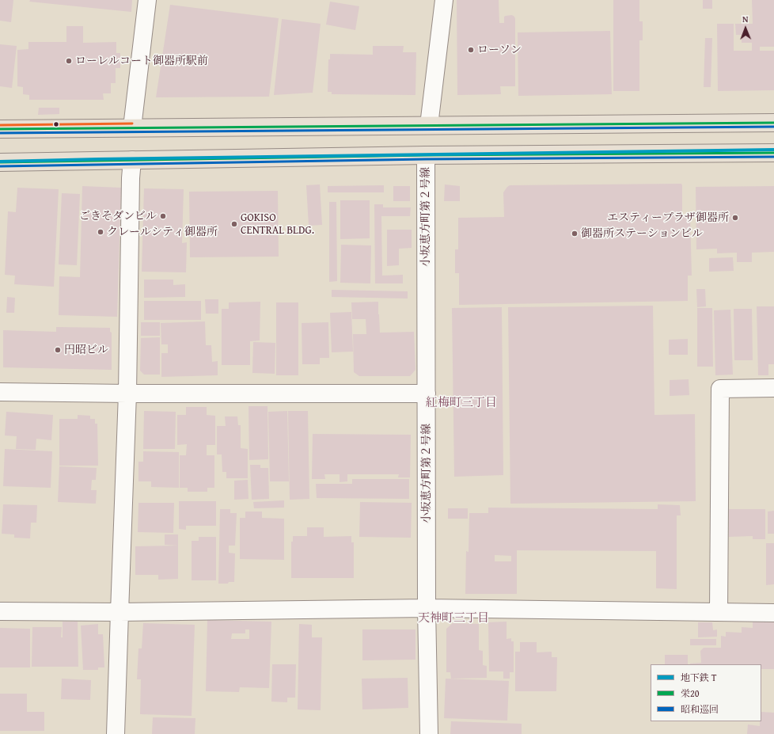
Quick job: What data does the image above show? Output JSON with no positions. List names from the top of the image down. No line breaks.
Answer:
{"streets":{"street":["小坂恵方町第２号線"]},"districts":["紅梅町三丁目","天神町三丁目"],"places":["ローソン","ローレルコート御器所駅前","ごきそダンビル","エスティープラザ御器所","GOKISO CENTRAL BLDG.","クレールシティ御器所","御器所ステーションビル","円昭ビル"],"lines":["transit line 栄20","transit line 昭和巡回","metro line T"],"legend":["地下鉄 T","栄20","昭和巡回"],"north":"top"}
